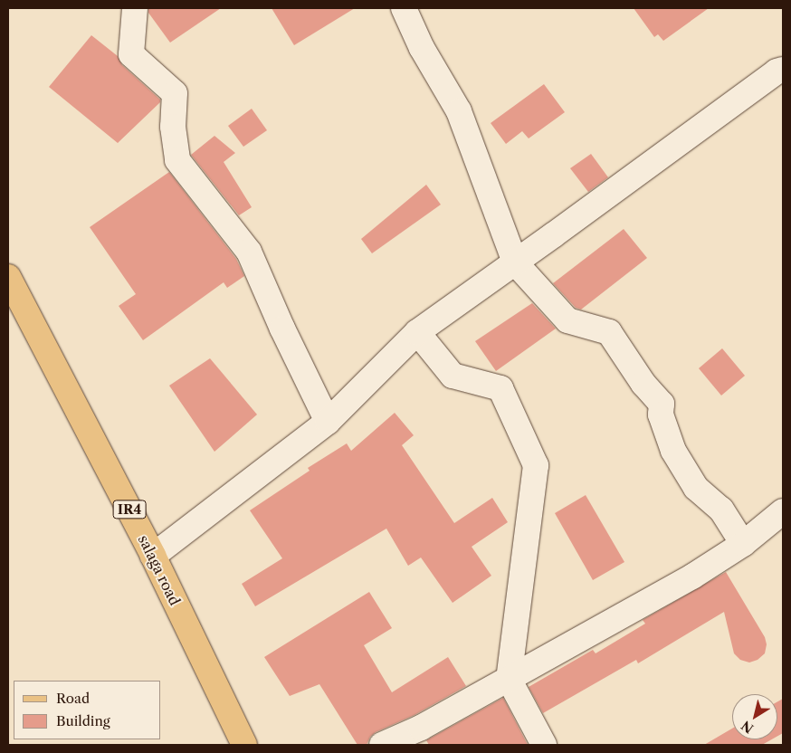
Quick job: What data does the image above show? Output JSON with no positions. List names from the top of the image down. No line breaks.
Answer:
{"streets":{"main road":["IR4","salaga road"]},"legend":["Road","Building"],"north":"bottom left"}
